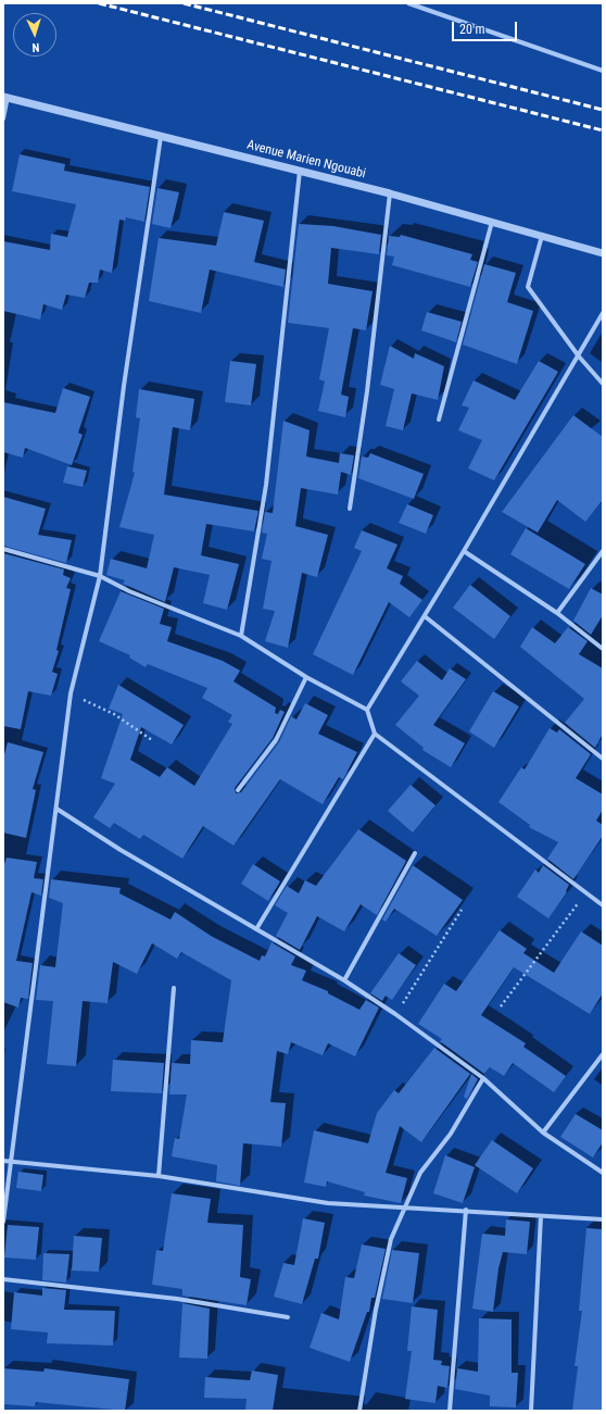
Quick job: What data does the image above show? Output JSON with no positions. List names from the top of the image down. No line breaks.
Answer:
{"streets":{"street":["Avenue Marien Ngouabi"]},"scale_bar":"20 m","north":"bottom"}
